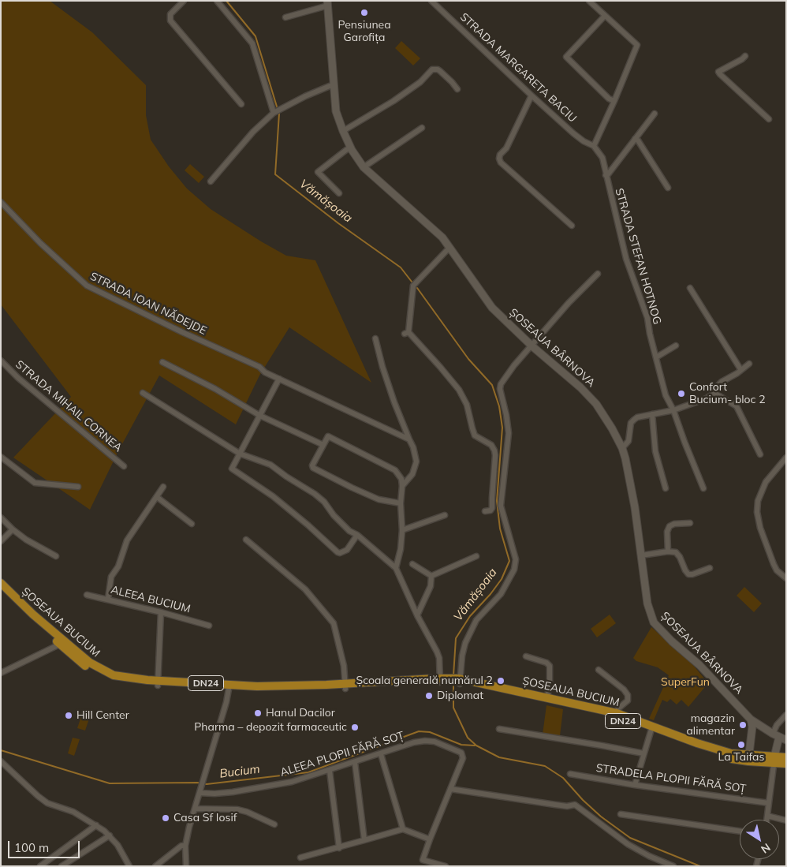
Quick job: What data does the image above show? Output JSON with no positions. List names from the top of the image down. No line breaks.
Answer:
{"streets":{"main road":["ȘOSEAUA BÂRNOVA","ȘOSEAUA BUCIUM","DN24"],"street":["STRADA MARGARETA BACIU","STRADA STEFAN HOTNOG","STRADA IOAN NĂDEJDE","STRADA MIHAIL CORNEA","ALEEA BUCIUM","ALEEA PLOPII FĂRĂ SOȚ","STRADELA PLOPII FĂRĂ SOȚ"]},"crossings":[["STRADA MARGARETA BACIU","STRADA STEFAN HOTNOG"],["ȘOSEAUA BUCIUM","STRADELA PLOPII FĂRĂ SOȚ"]],"water":["Vămășoaia","Bucium"],"parks":["SuperFun"],"places":["Pensiunea Garofița","Confort Bucium- bloc 2","Școala generală numărul 2","Diplomat","Hanul Dacilor","Hill Center","magazin alimentar","Pharma – depozit farmaceutic","La Taifas","Casa Sf Iosif"],"scale_bar":"100 m","north":"bottom right"}
